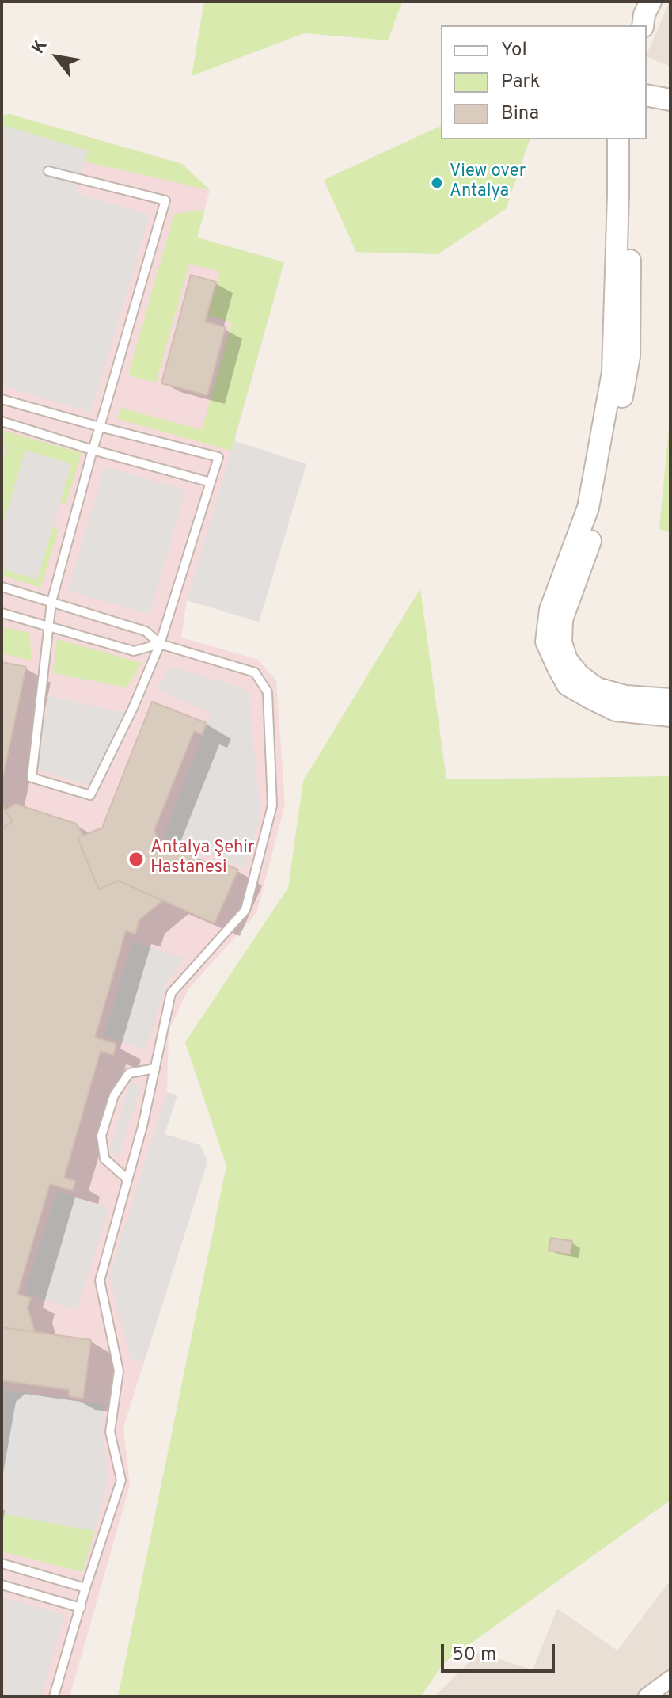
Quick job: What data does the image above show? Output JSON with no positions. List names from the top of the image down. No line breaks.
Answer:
{"places":["View over Antalya","Antalya Şehir Hastanesi"],"legend":["Yol","Park","Bina"],"scale_bar":"50 m","north":"top left"}
